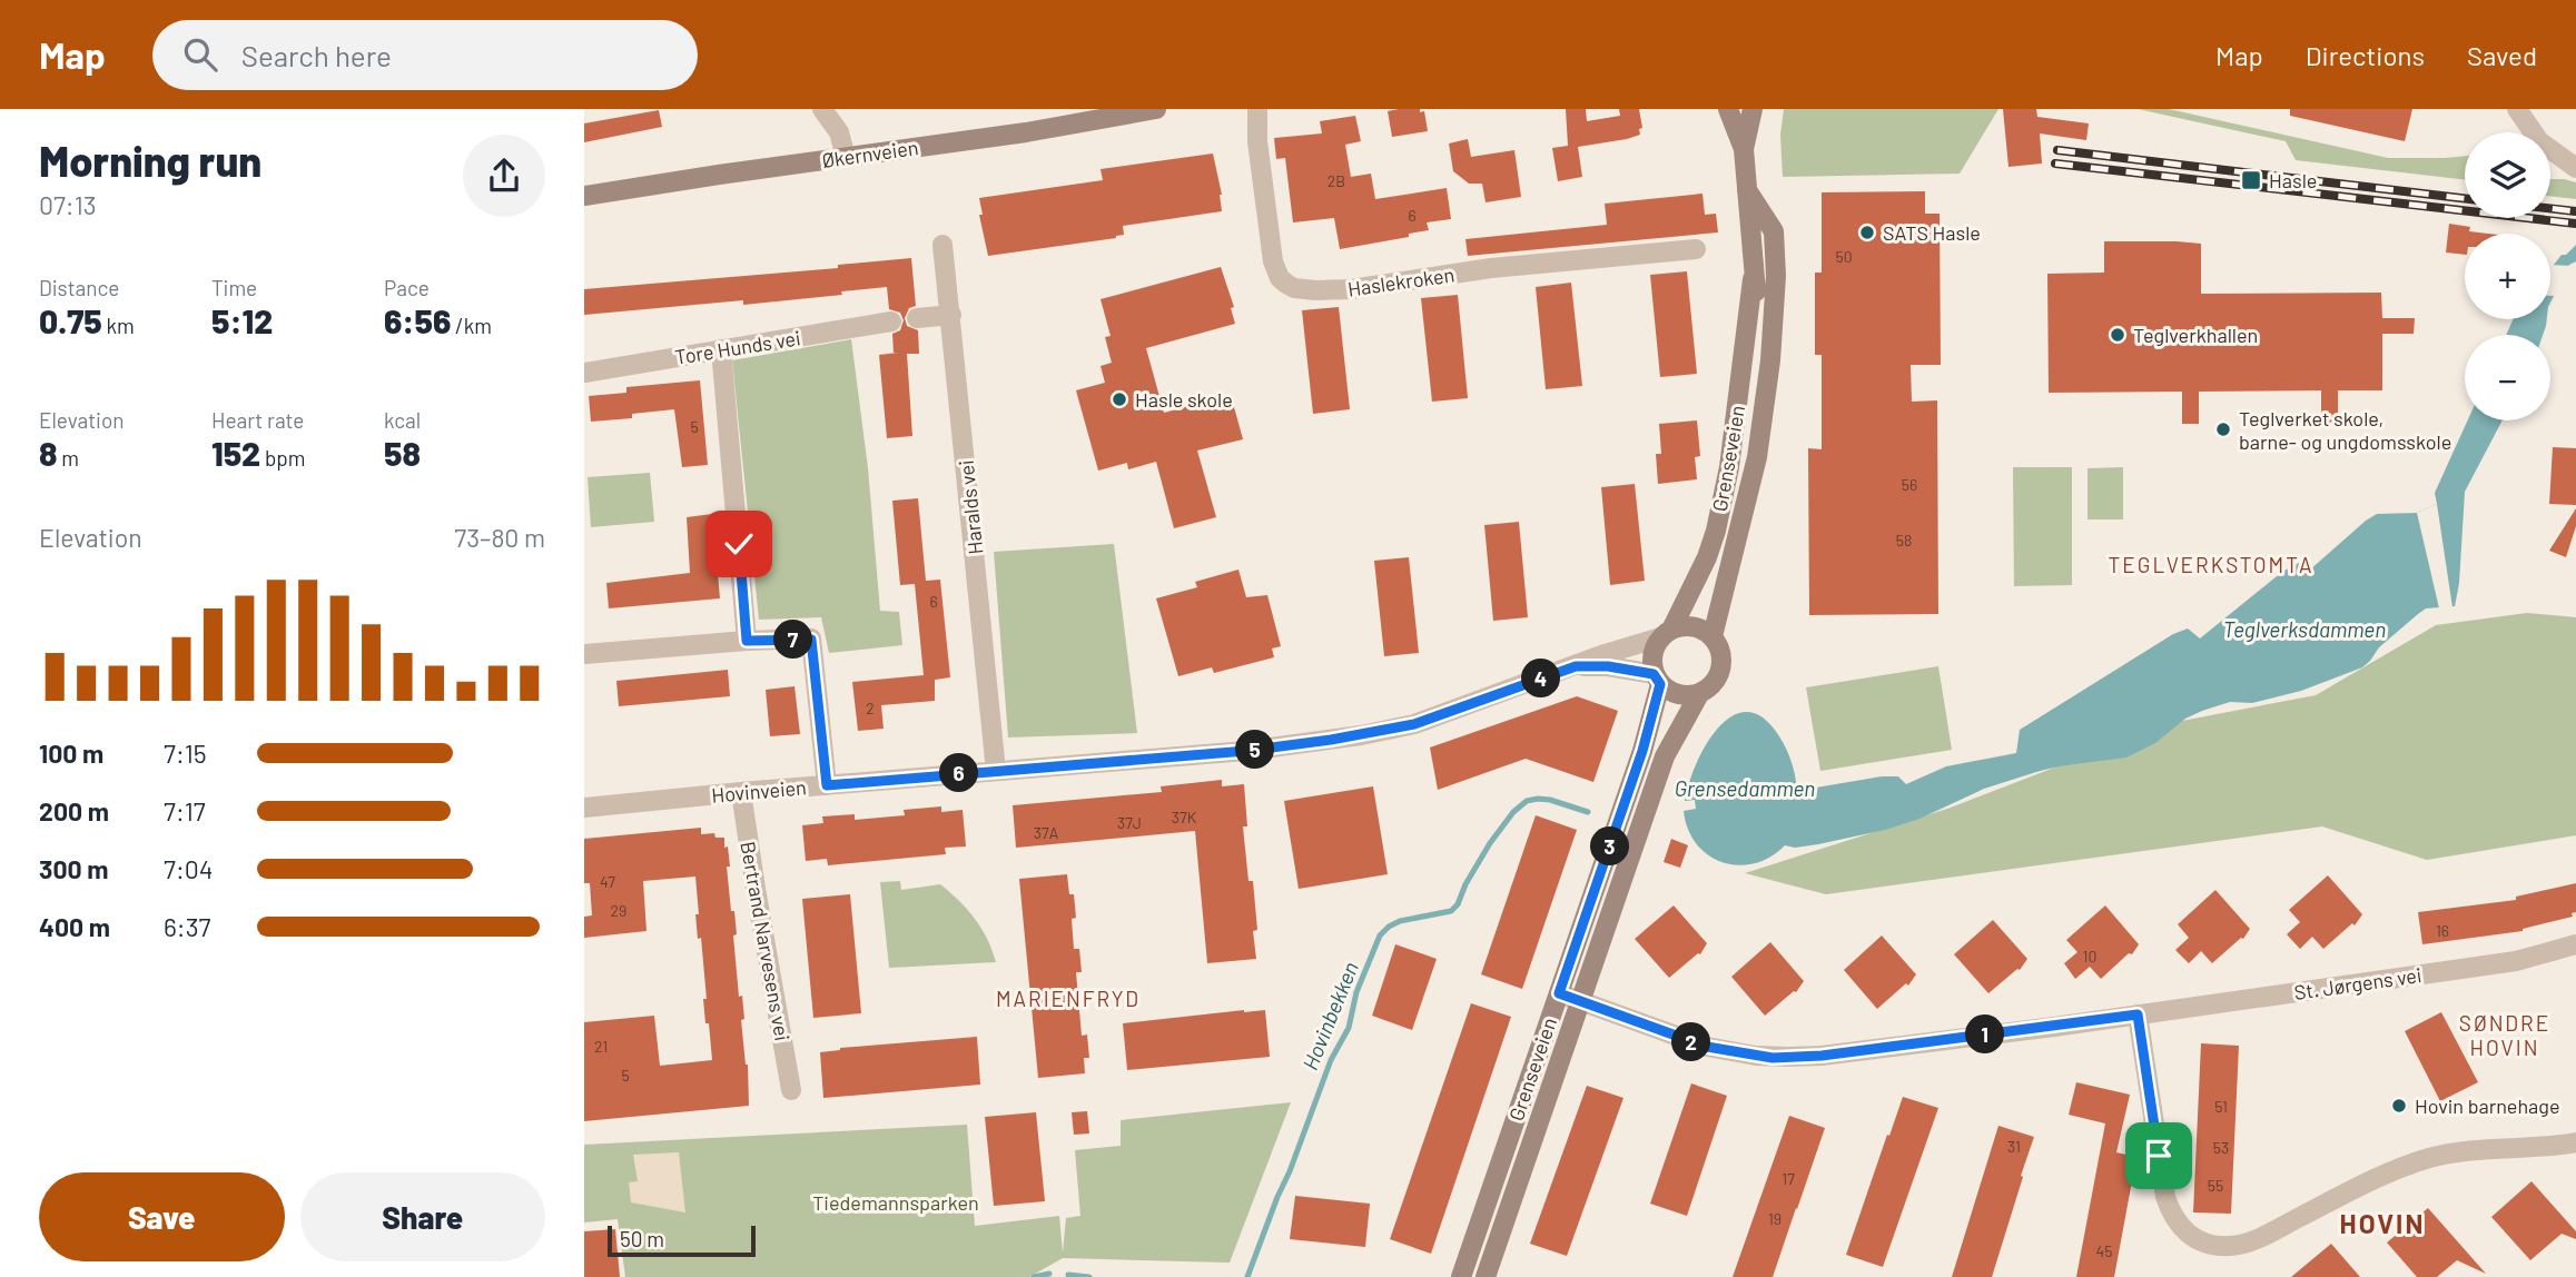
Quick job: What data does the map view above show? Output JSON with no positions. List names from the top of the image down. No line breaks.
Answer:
{"streets":{"main road":["Økernveien","Grenseveien"],"street":["Haslekroken","Tore Hunds vei","Haralds vei","Hovinveien","Bertrand Narvesens vei","St. Jørgens vei"]},"crossings":[["Grenseveien","Hovinveien"],["Grenseveien","St. Jørgens vei"],["Haralds vei","Hovinveien"],["Hovinveien","Bertrand Narvesens vei"]],"districts":["TEGLVERKSTOMTA","MARIENFRYD","SØNDRE HOVIN","HOVIN"],"water":["Teglverksdammen","Grensedammen","Hovinbekken"],"parks":["Tiedemannsparken"],"places":{"transit":["Hasle"],"other":["SATS Hasle","Teglverkhallen","Hasle skole","Teglverket skole, barne- og ungdomsskole","Hovin barnehage"]},"house_numbers":["2B","6","50","5","56","58","6","2","37K","37J","37A","47","29","16","10","21","5","51","31","53","17","55","19","45"],"scale_bar":"50 m","page":{"header":"Map","search":"Search here","nav":["Map","Directions","Saved"],"heading":["Morning run","07:13"],"map_buttons":["+","−"],"stats":[["Distance","0.75 km"],["Time","5:12"],["Pace","6:56 /km"],["Elevation","8 m"],["Heart rate","152 bpm"],["kcal","58"]],"chart":["Elevation","73–80 m"],"pins":["7","4","5","6","3","1","2"],"list":[{"name":"100 m","note":"7:15"},{"name":"200 m","note":"7:17"},{"name":"300 m","note":"7:04"},{"name":"400 m","note":"6:37"}],"buttons":["Save","Share"],"scale":"50 m"}}
